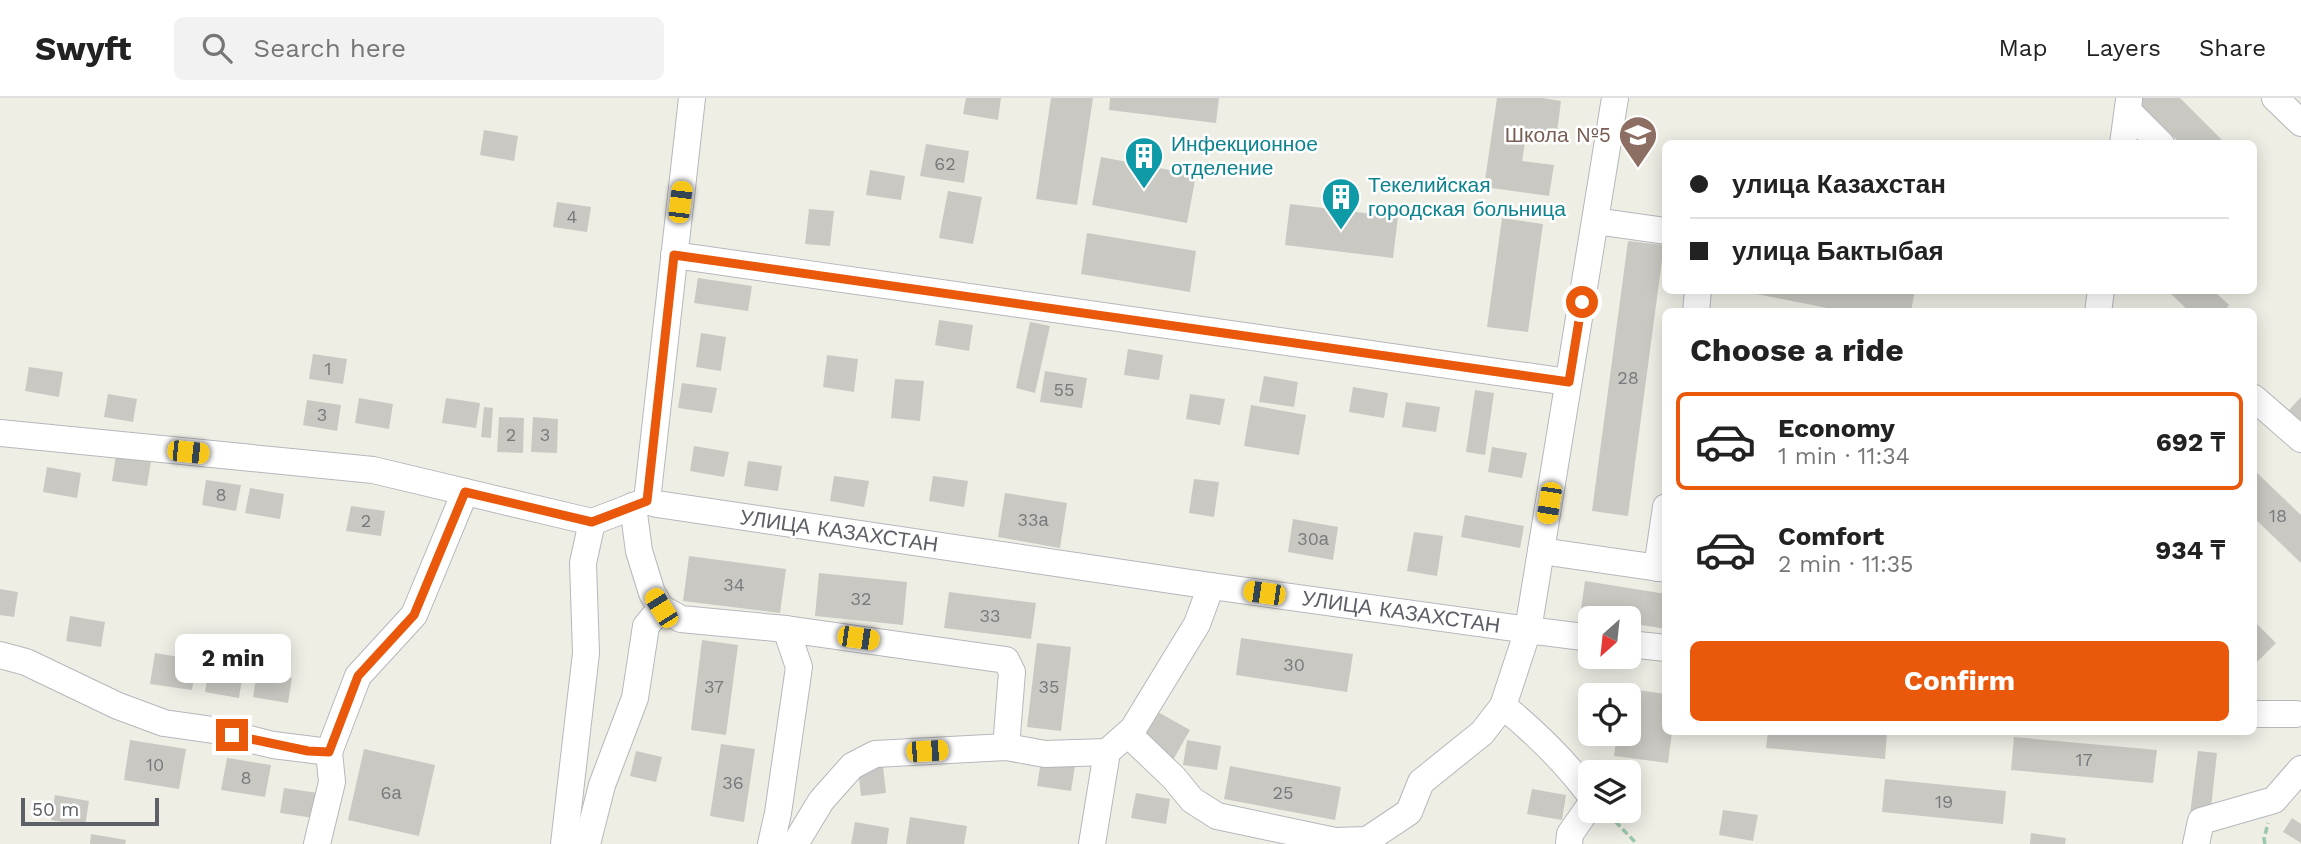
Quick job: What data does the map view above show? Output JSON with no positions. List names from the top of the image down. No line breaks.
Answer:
{"streets":{"street":["УЛИЦА КАЗАХСТАН"]},"places":{"school or university":["Школа №5"],"building":["Инфекционное отделение","Текелийская городская больница"]},"house_numbers":["62","4","1","28","55","3","2","3","8","18","33а","2","30а","34","32","33","30","37","35","17","10","8","36","6а","25","19"],"scale_bar":"50 m","north":"bottom left","page":{"header":"Swyft","search":"Search here","nav":["Map","Layers","Share"],"banner":["улица Казахстан","улица Бактыбая"],"heading":"Choose a ride","list":[{"name":"Economy","note":"1 min · 11:34","value":"692 ₸"},{"name":"Comfort","note":"2 min · 11:35","value":"934 ₸"}],"buttons":"Confirm","bubble":"2 min","scale":"50 m"}}
